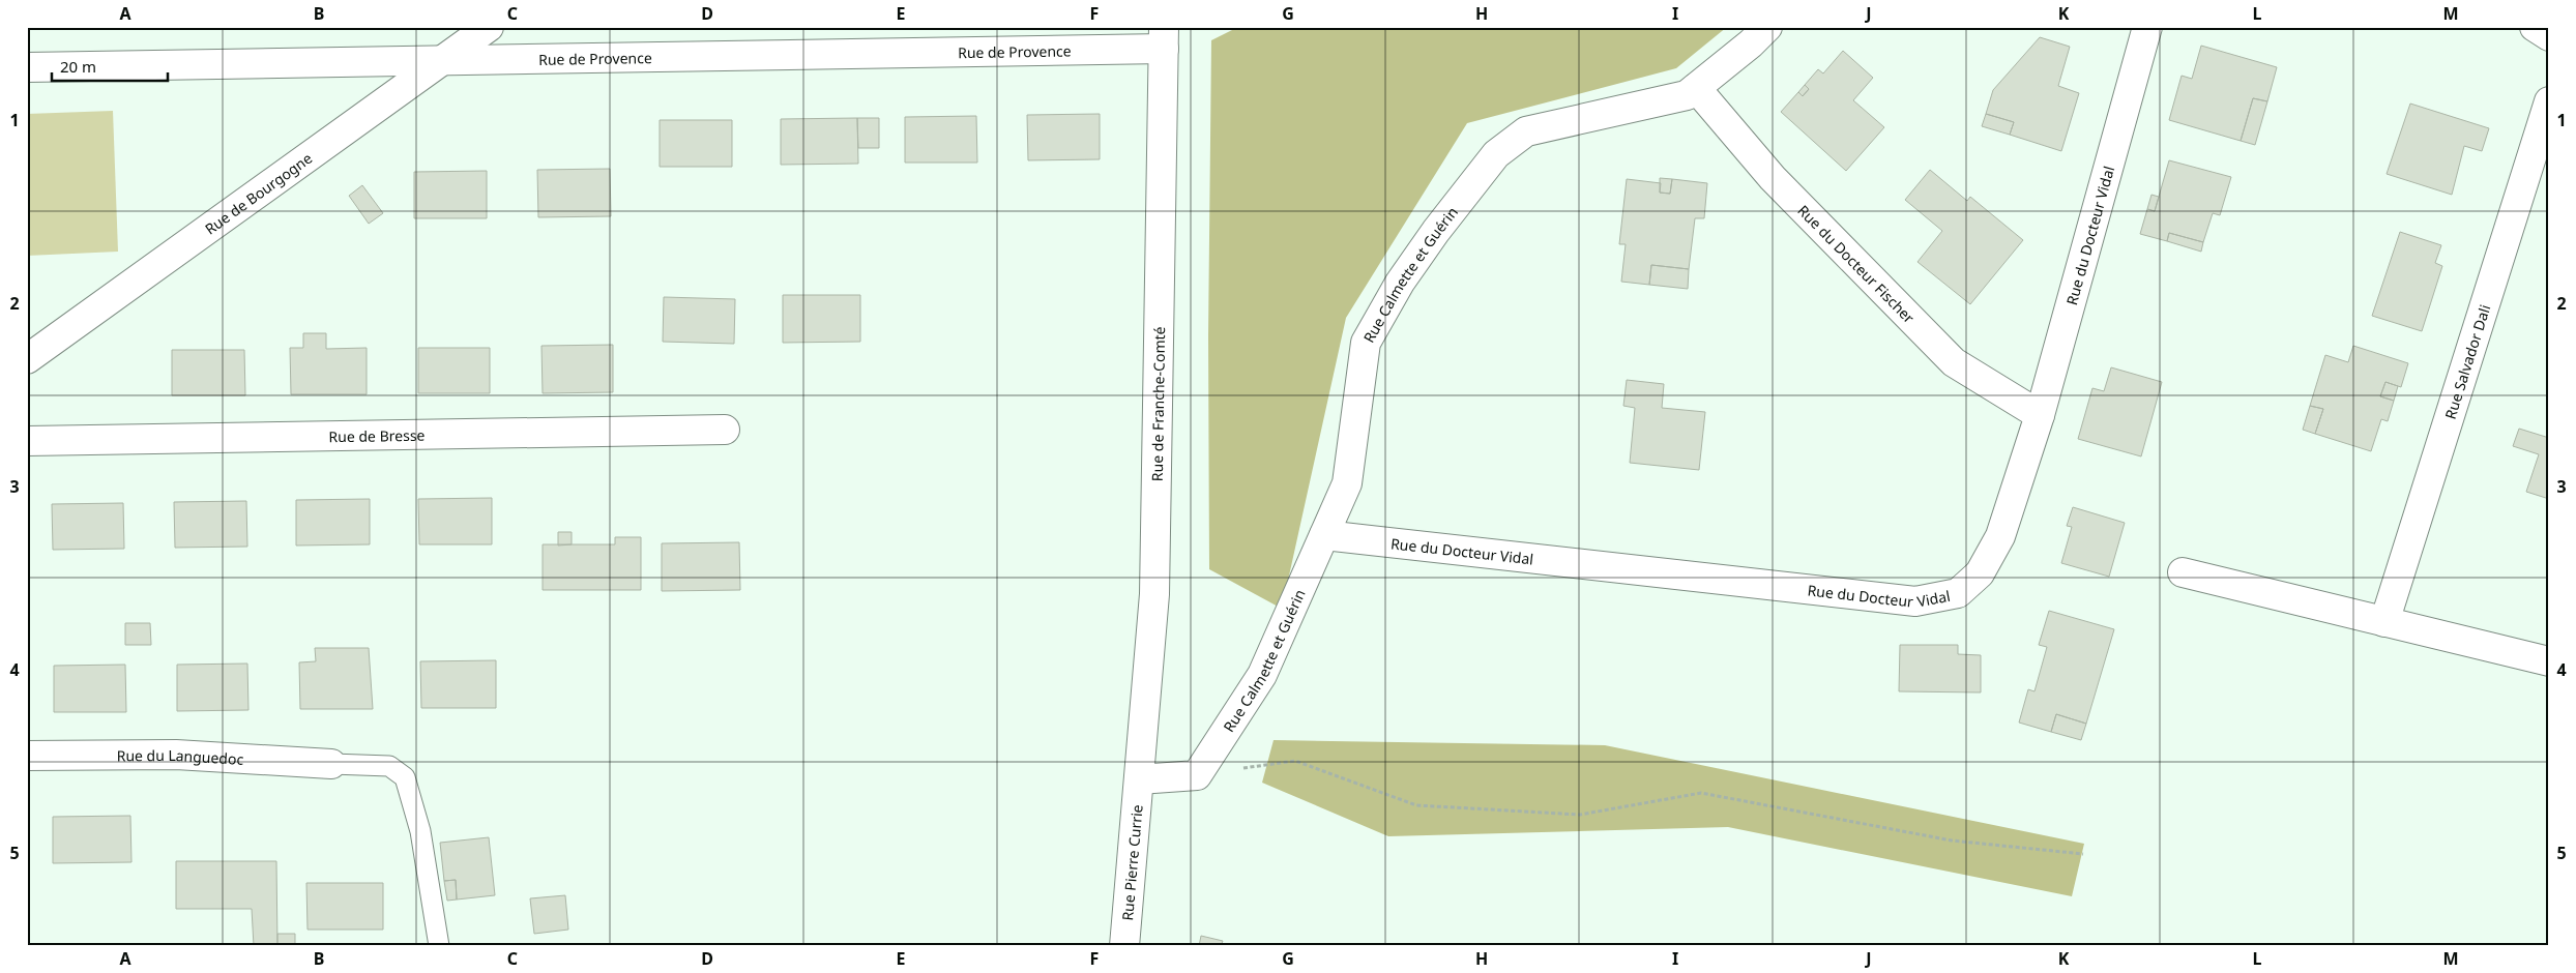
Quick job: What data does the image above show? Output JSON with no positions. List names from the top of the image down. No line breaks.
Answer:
{"streets":{"street":["Rue de Provence","Rue de Bourgogne","Rue du Docteur Vidal","Rue du Docteur Fischer","Rue Calmette et Guérin","Rue Salvador Dali","Rue de Franche-Comté","Rue de Bresse","Rue du Languedoc","Rue Pierre Currie"]},"crossings":[["Rue de Provence","Rue de Bourgogne"],["Rue de Provence","Rue de Franche-Comté"],["Rue du Docteur Vidal","Rue du Docteur Fischer"],["Rue du Docteur Vidal","Rue Calmette et Guérin"],["Rue du Docteur Fischer","Rue Calmette et Guérin"],["Rue de Franche-Comté","Rue Pierre Currie"]],"scale_bar":"20 m","grid":{"columns":["A","B","C","D","E","F","G","H","I","J","K","L","M"],"rows":["1","2","3","4","5"]}}
